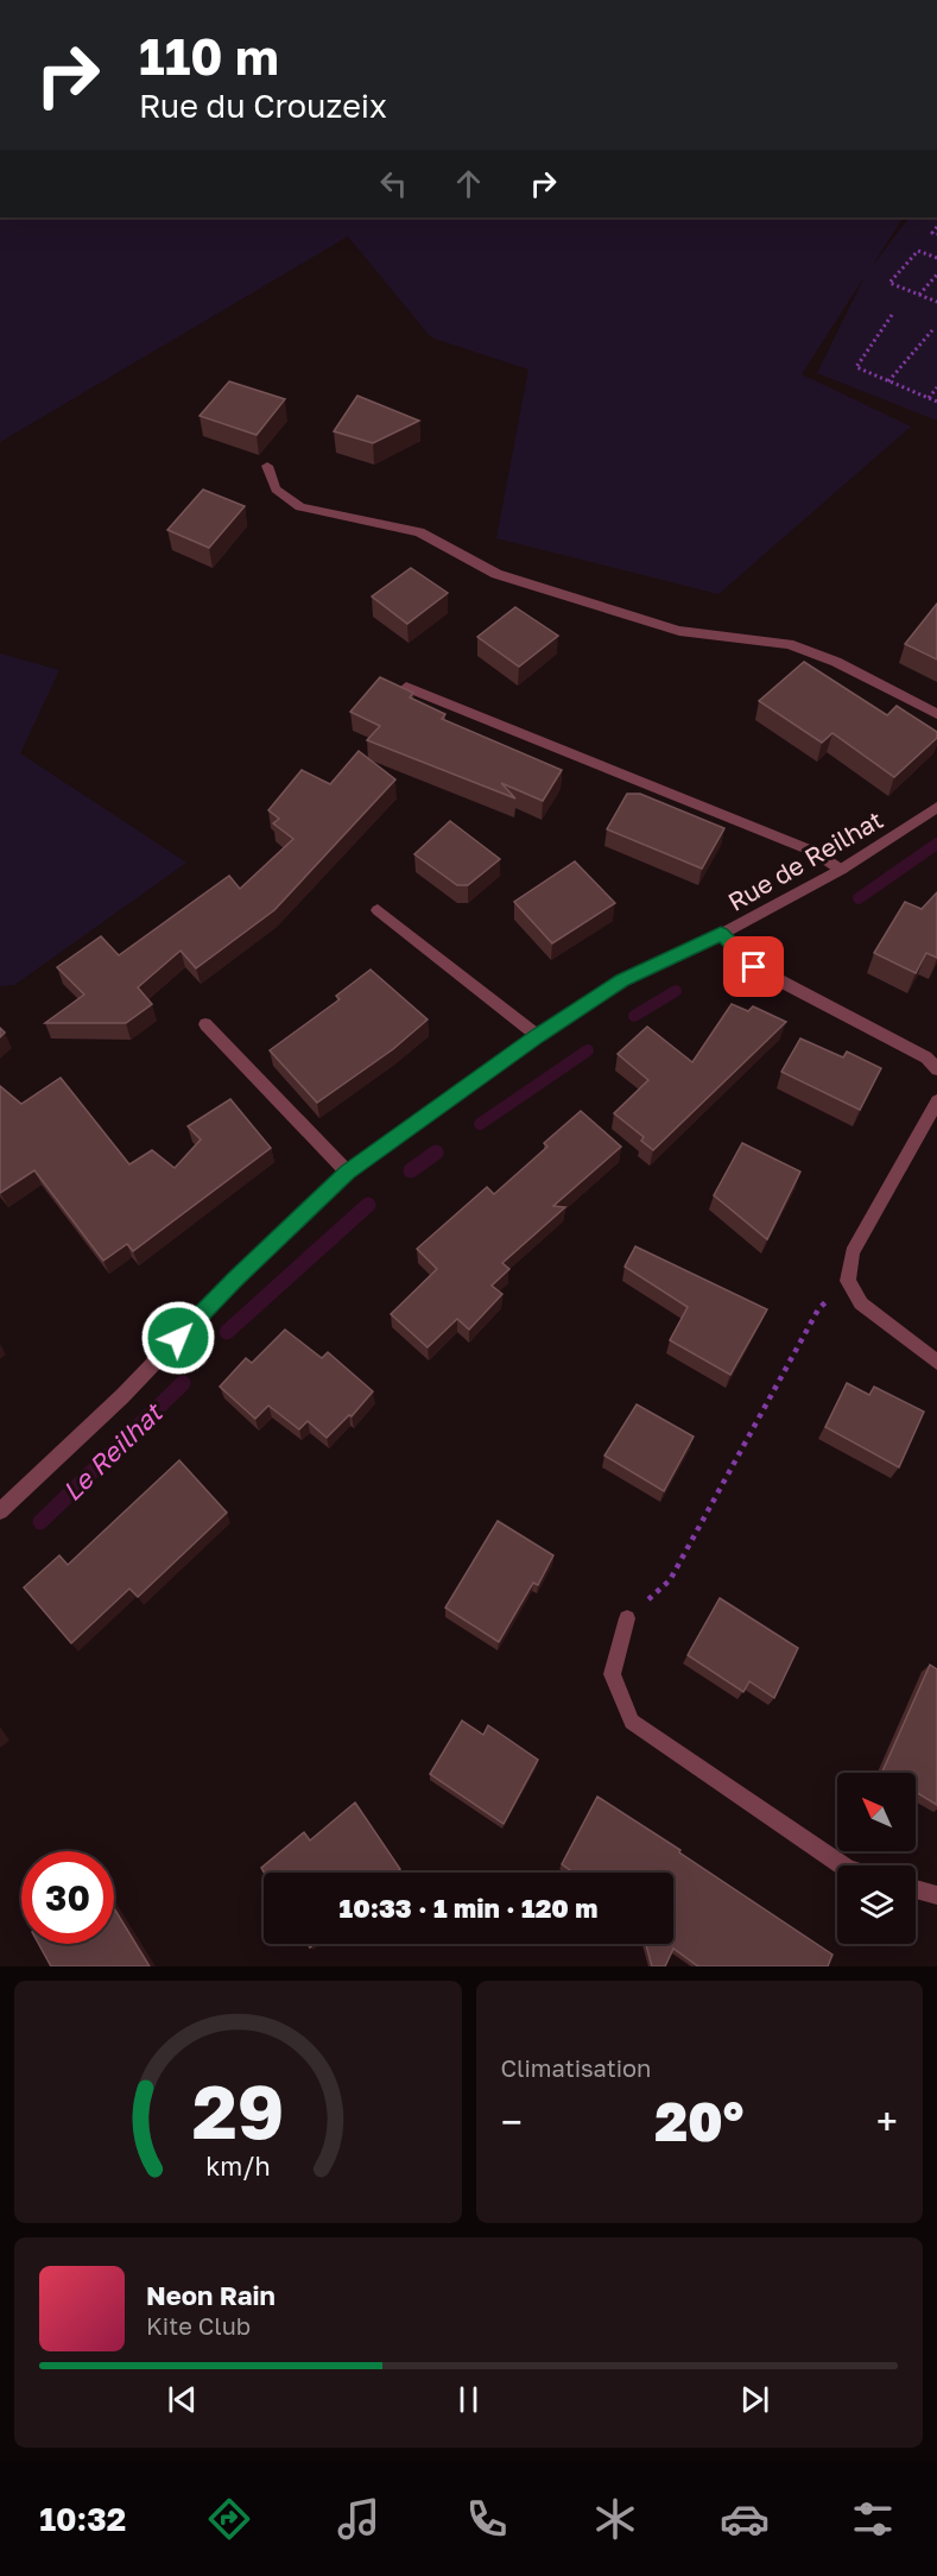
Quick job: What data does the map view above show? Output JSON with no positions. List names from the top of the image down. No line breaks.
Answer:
{"streets":{"street":["Rue de Reilhat"]},"water":["Le Reilhat"],"north":"top left","page":{"turn":["110 m","Rue du Crouzeix"],"limit":"30","trip":"10:33 · 1 min · 120 m","tile":"Climatisation","heat":["−","20°","+"],"song":["Neon Rain","Kite Club"],"tabs":"10:32","gauge":["29","km/h"]}}
